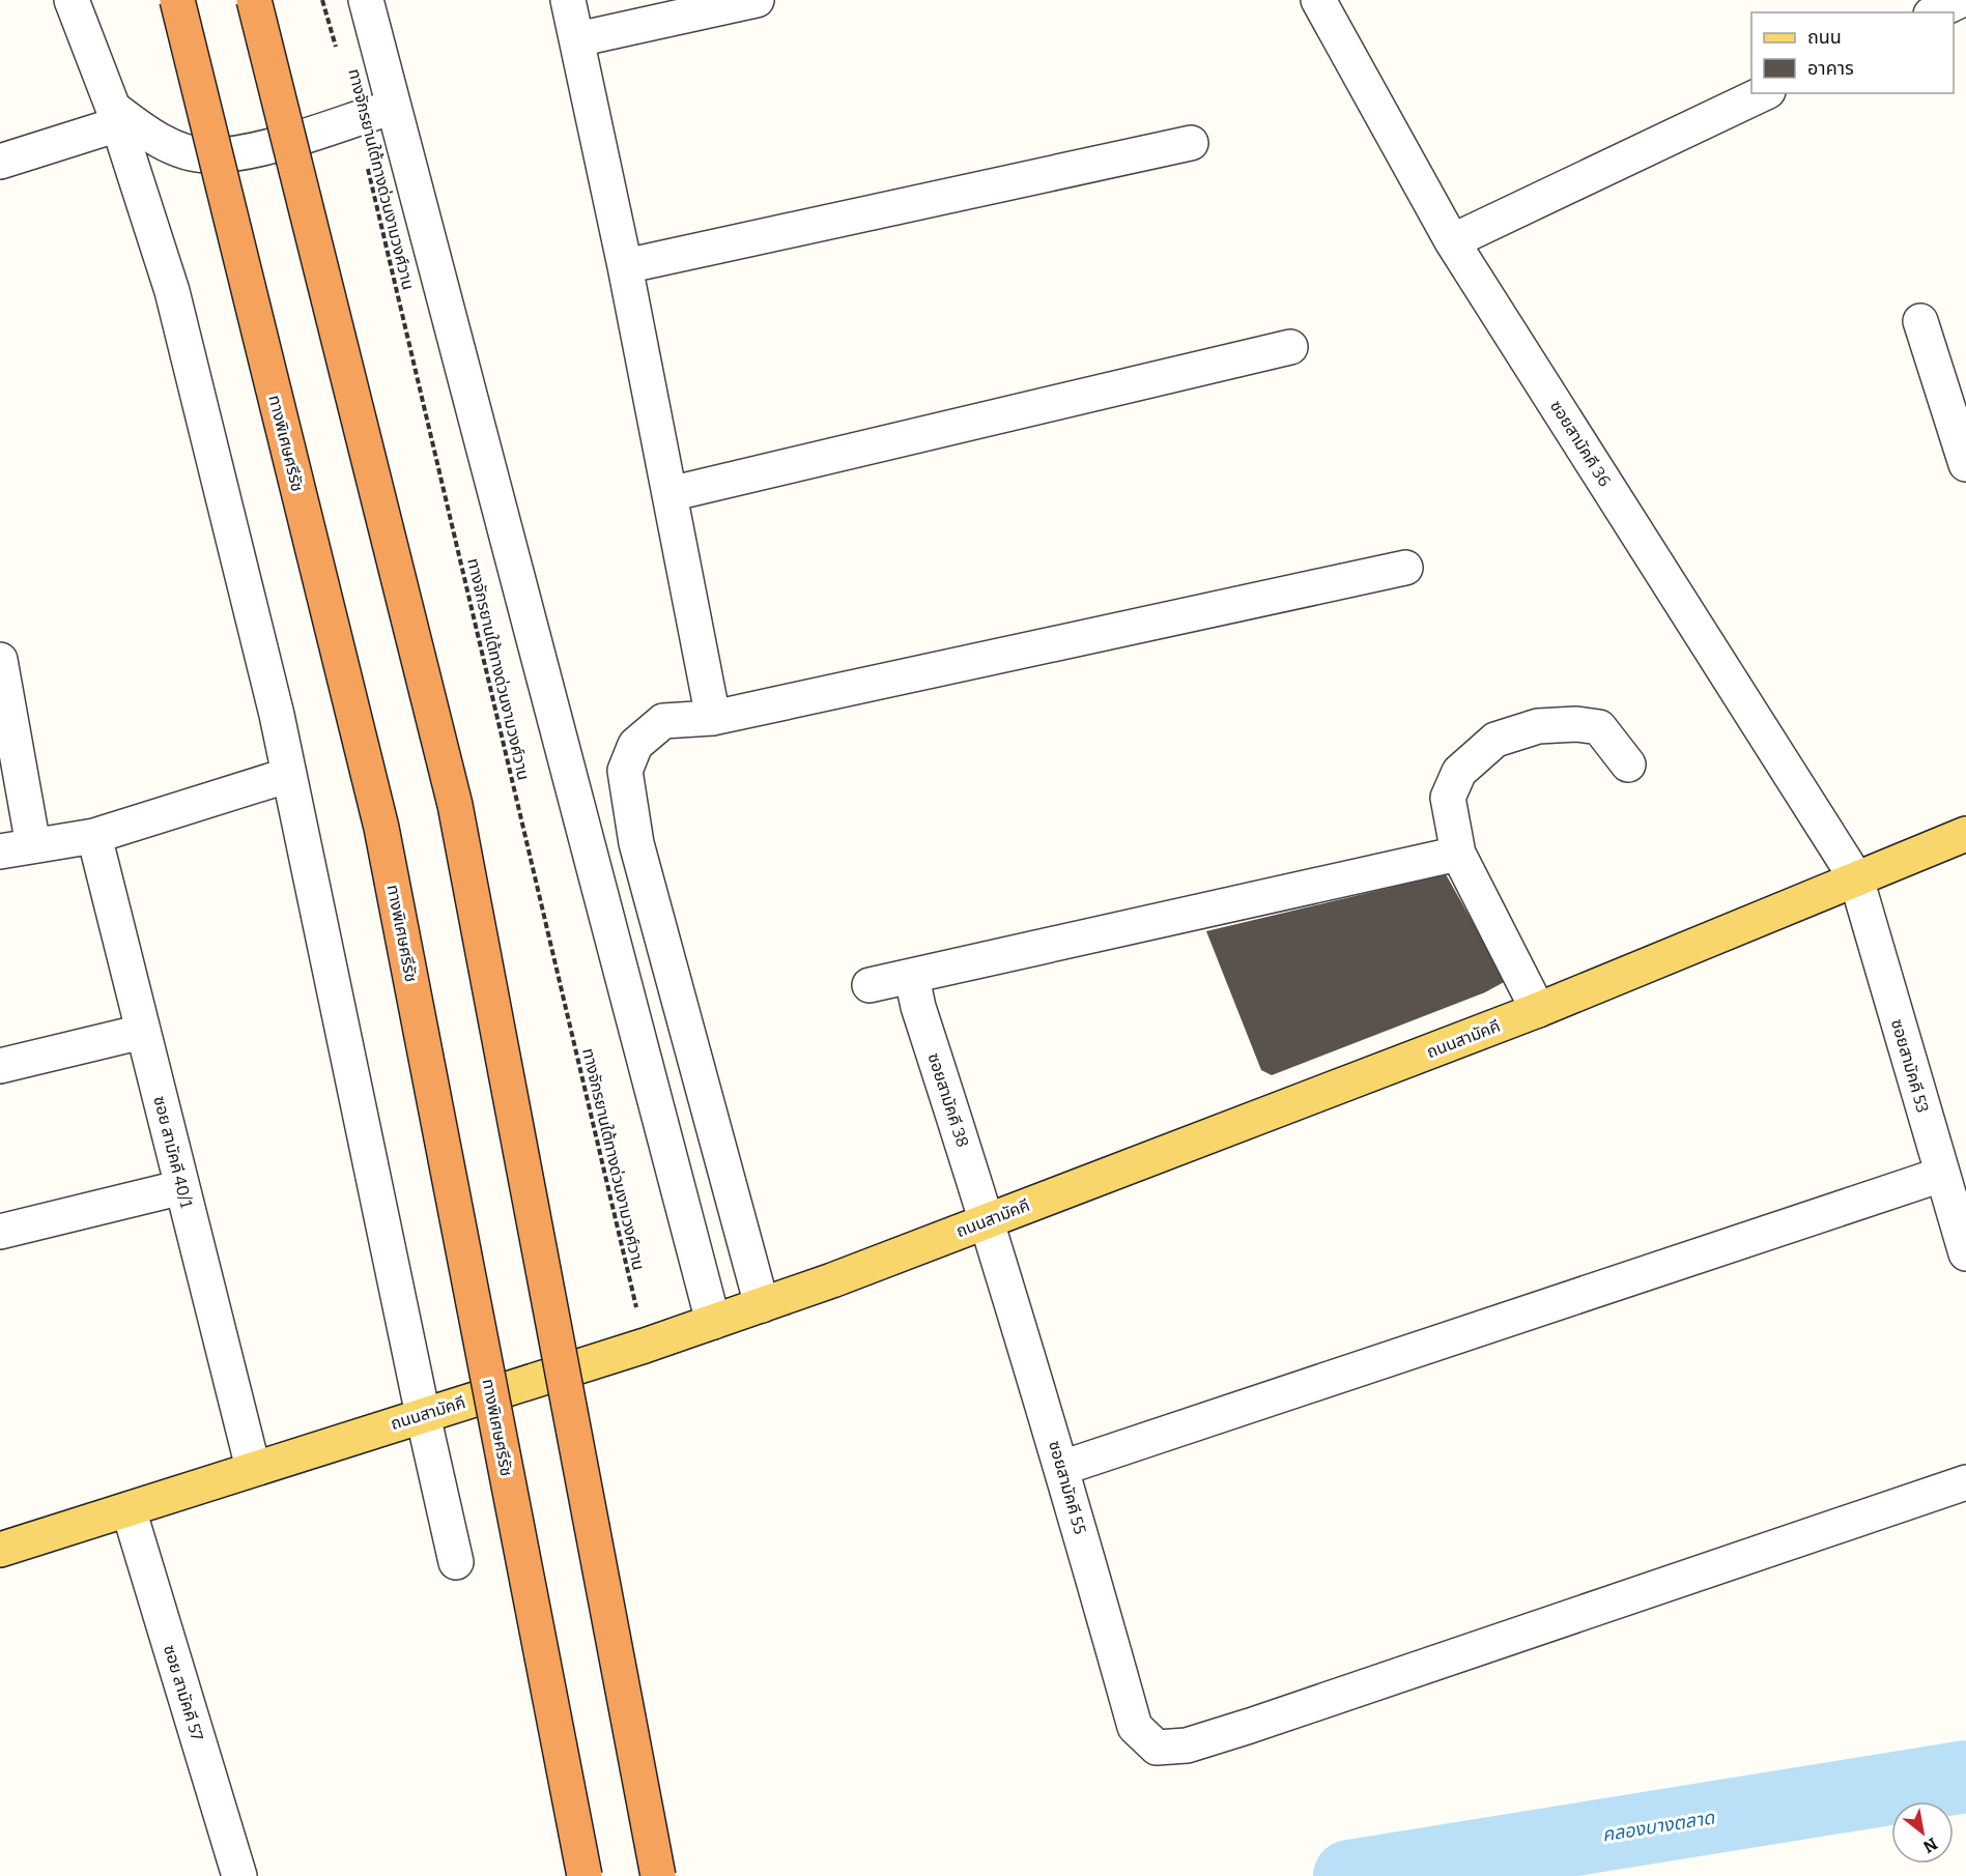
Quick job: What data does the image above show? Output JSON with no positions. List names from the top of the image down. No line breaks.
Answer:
{"streets":{"highway":["ทางพิเศษศรีรัช"],"main road":["ถนนสามัคคี"],"street":["ซอยสามัคคี 36","ซอยสามัคคี 53","ซอยสามัคคี 38","ซอย สามัคคี 40/1","ซอยสามัคคี 55","ซอย สามัคคี 57"],"path":["ทางจักรยานใต้ทางด่วนงามวงศ์วาน"]},"crossings":[["ทางจักรยานใต้ทางด่วนงามวงศ์วาน","ถนนสามัคคี"],["ซอยสามัคคี 36","ถนนสามัคคี"],["ซอยสามัคคี 36","ซอยสามัคคี 53"],["ถนนสามัคคี","ซอยสามัคคี 53"],["ถนนสามัคคี","ซอยสามัคคี 38"],["ถนนสามัคคี","ซอย สามัคคี 40/1"],["ถนนสามัคคี","ซอยสามัคคี 55"],["ถนนสามัคคี","ซอย สามัคคี 57"],["ซอยสามัคคี 38","ซอยสามัคคี 55"]],"water":["คลองบางตลาด"],"legend":["ถนน","อาคาร"],"north":"bottom right"}
